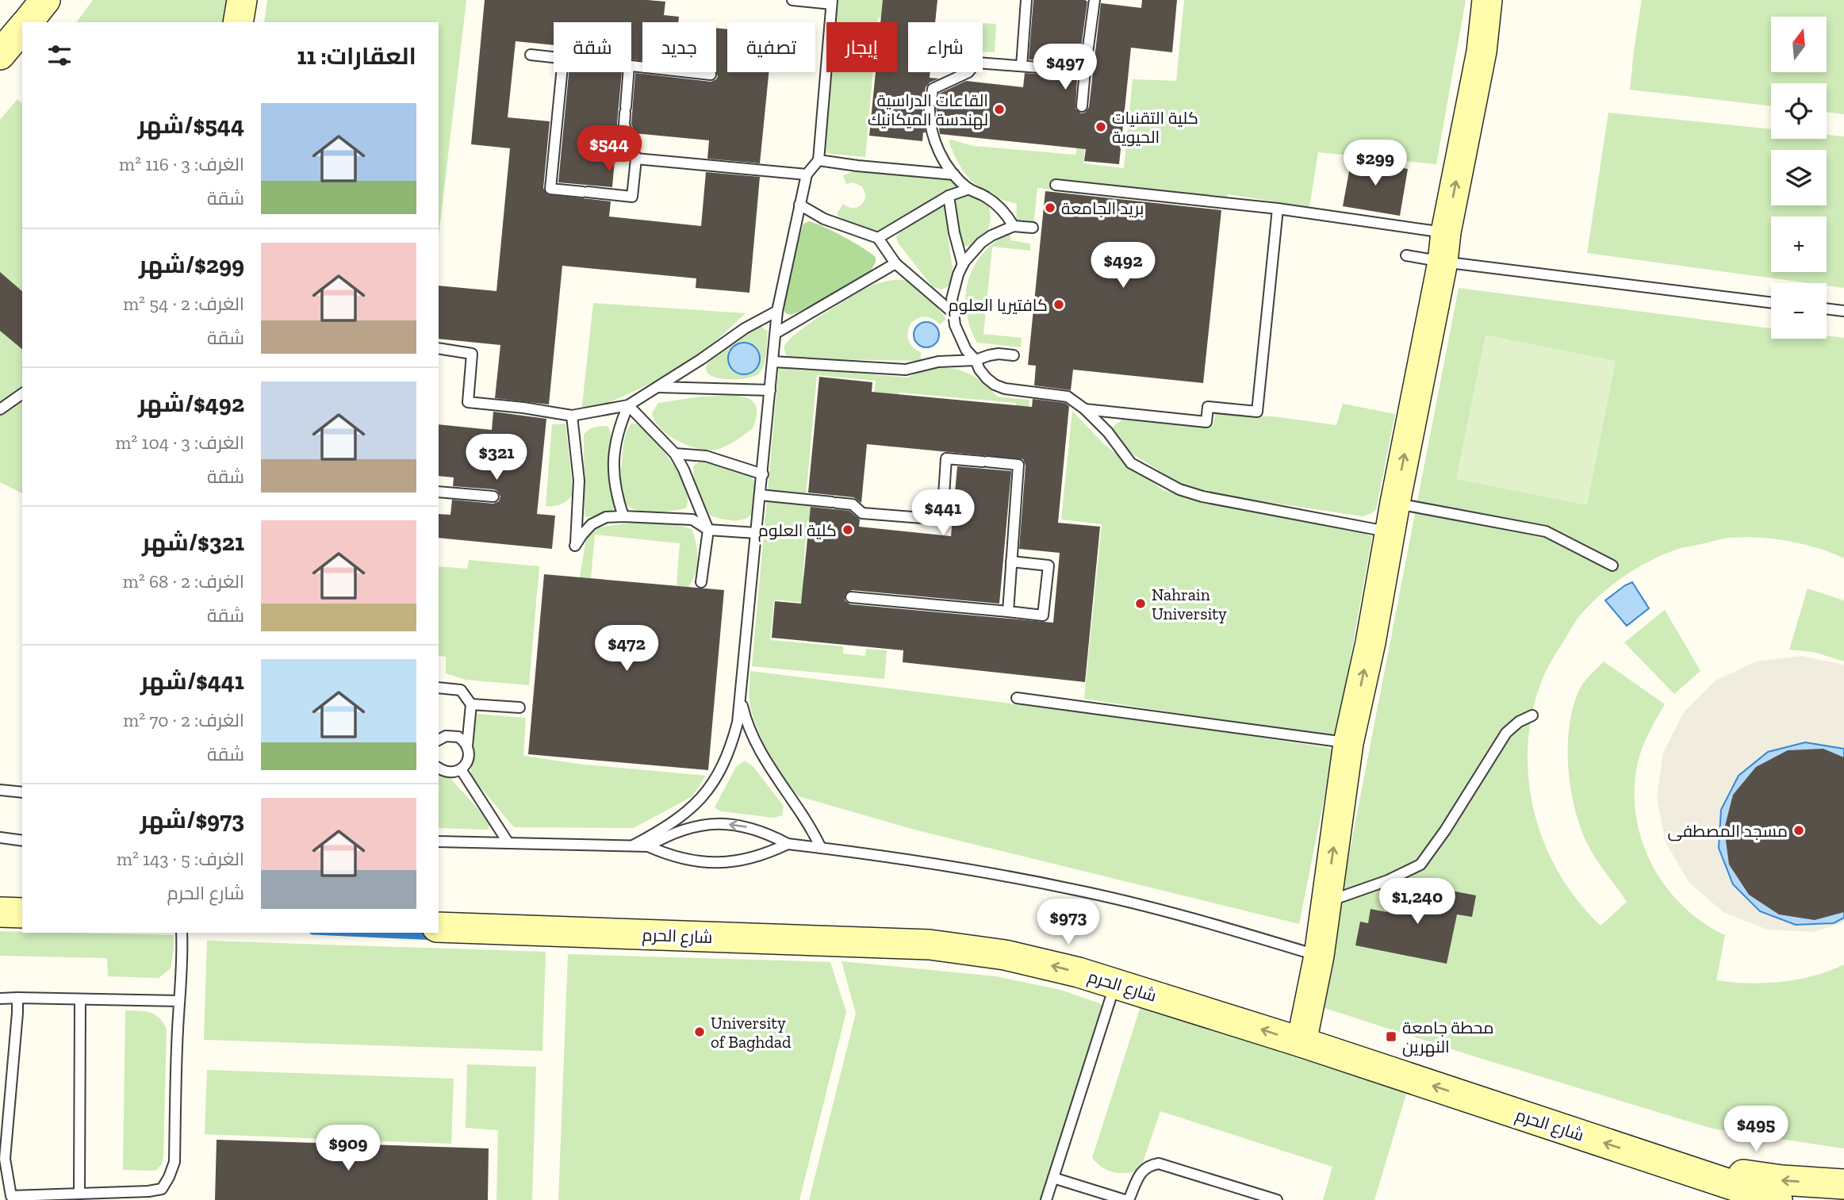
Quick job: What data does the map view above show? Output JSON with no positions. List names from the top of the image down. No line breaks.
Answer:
{"streets":{"street":["شارع الحرم"]},"one_way":["شارع الحرم"],"places":{"other":["القاعات الدراسية لهندسة الميكانيك","كلية التقنيات الحيوية","بريد الجامعة","كافتيريا العلوم","كلية العلوم","Nahrain University","مسجد المصطفى","University of Baghdad"],"transit":["محطة جامعة النهرين"]},"north":"top","page":{"map_buttons":["+","−"],"chip":["شراء","إيجار","تصفية","جديد","شقة"],"heading":"العقارات: 11","price":["$497","$544","$299","$492","$321","$441","$472","$1,240","$973","$495","$909"],"list":[{"name":"$544/شهر","note":"الغرف: 3 · 116 m² · شقة"},{"name":"$299/شهر","note":"الغرف: 2 · 54 m² · شقة"},{"name":"$492/شهر","note":"الغرف: 3 · 104 m² · شقة"},{"name":"$321/شهر","note":"الغرف: 2 · 68 m² · شقة"},{"name":"$441/شهر","note":"الغرف: 2 · 70 m² · شقة"},{"name":"$973/شهر","note":"الغرف: 5 · 143 m² · شارع الحرم"}]}}
